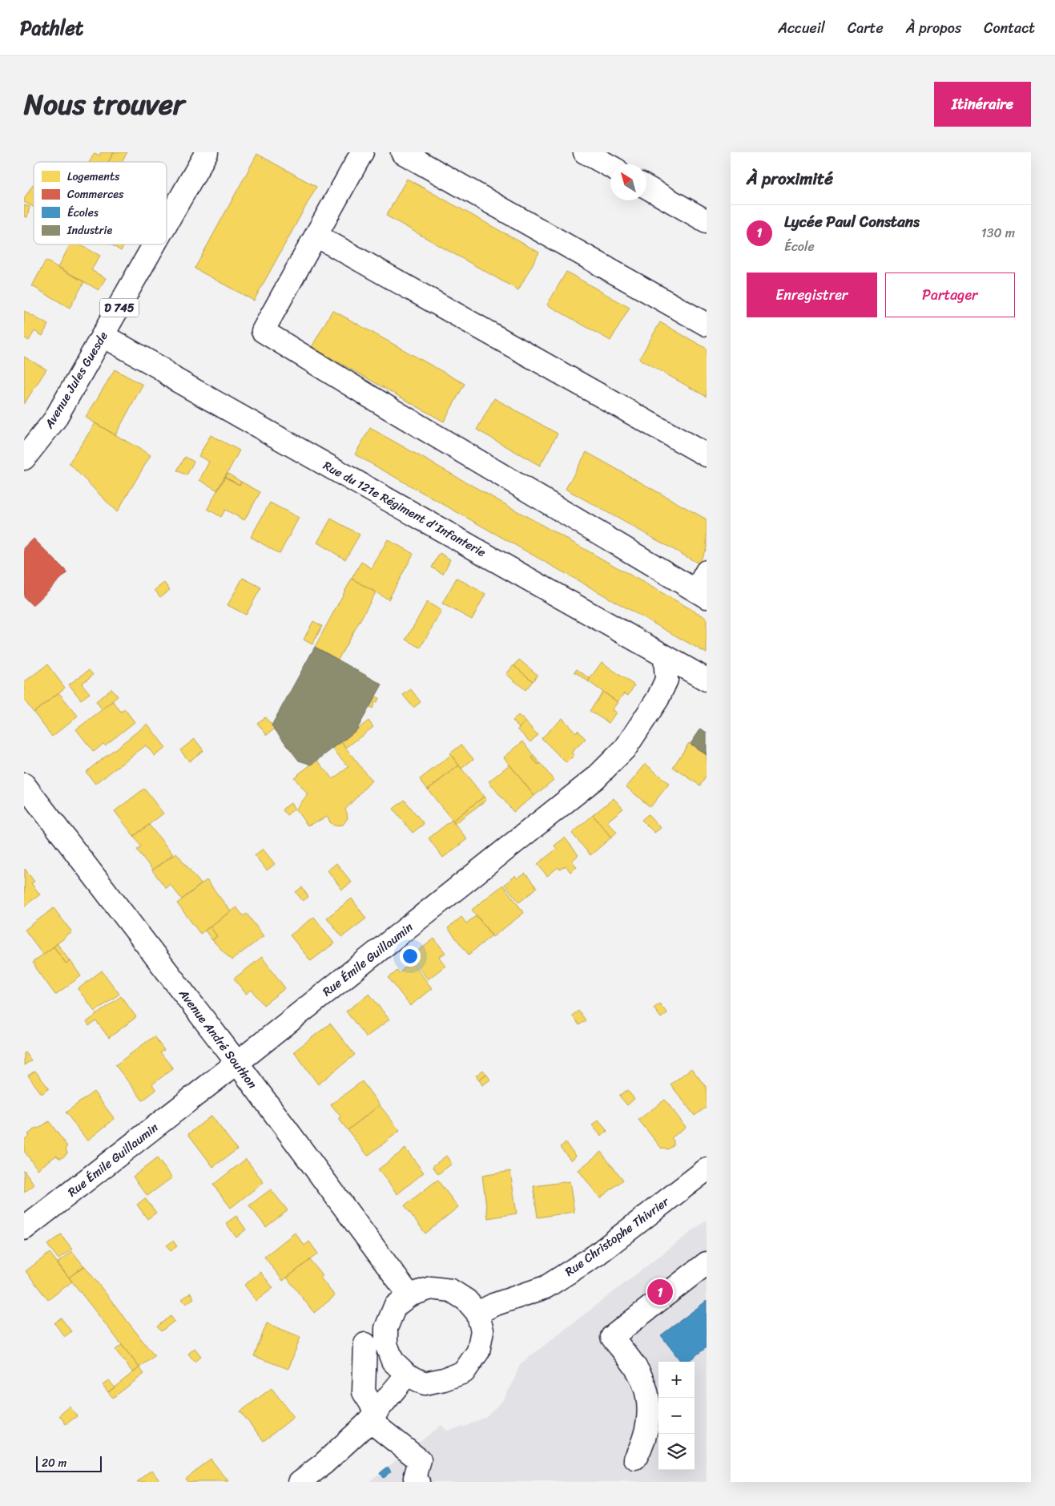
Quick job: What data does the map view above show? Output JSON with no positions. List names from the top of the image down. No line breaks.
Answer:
{"streets":{"street":["D 745","Avenue Jules Guesde","Rue du 121e Régiment d'Infanterie","Rue Émile Guillaumin","Avenue André Southon","Rue Christophe Thivrier"]},"crossings":[["Avenue Jules Guesde","Rue du 121e Régiment d'Infanterie"],["Rue du 121e Régiment d'Infanterie","Rue Émile Guillaumin"],["Rue Émile Guillaumin","Avenue André Southon"],["Avenue André Southon","Rue Christophe Thivrier"]],"legend":["Logements","Commerces","Écoles","Industrie"],"scale_bar":"20 m","north":"top left","page":{"header":"Pathlet","nav":["Accueil","Carte","À propos","Contact"],"title":"Nous trouver","buttons":["Itinéraire",["Enregistrer","Partager"]],"heading":"À proximité","list":[{"mark":"1","name":"Lycée Paul Constans","note":"École","value":"130 m"}],"pins":"1","map_buttons":["+","−"],"scale":"20 m"}}
